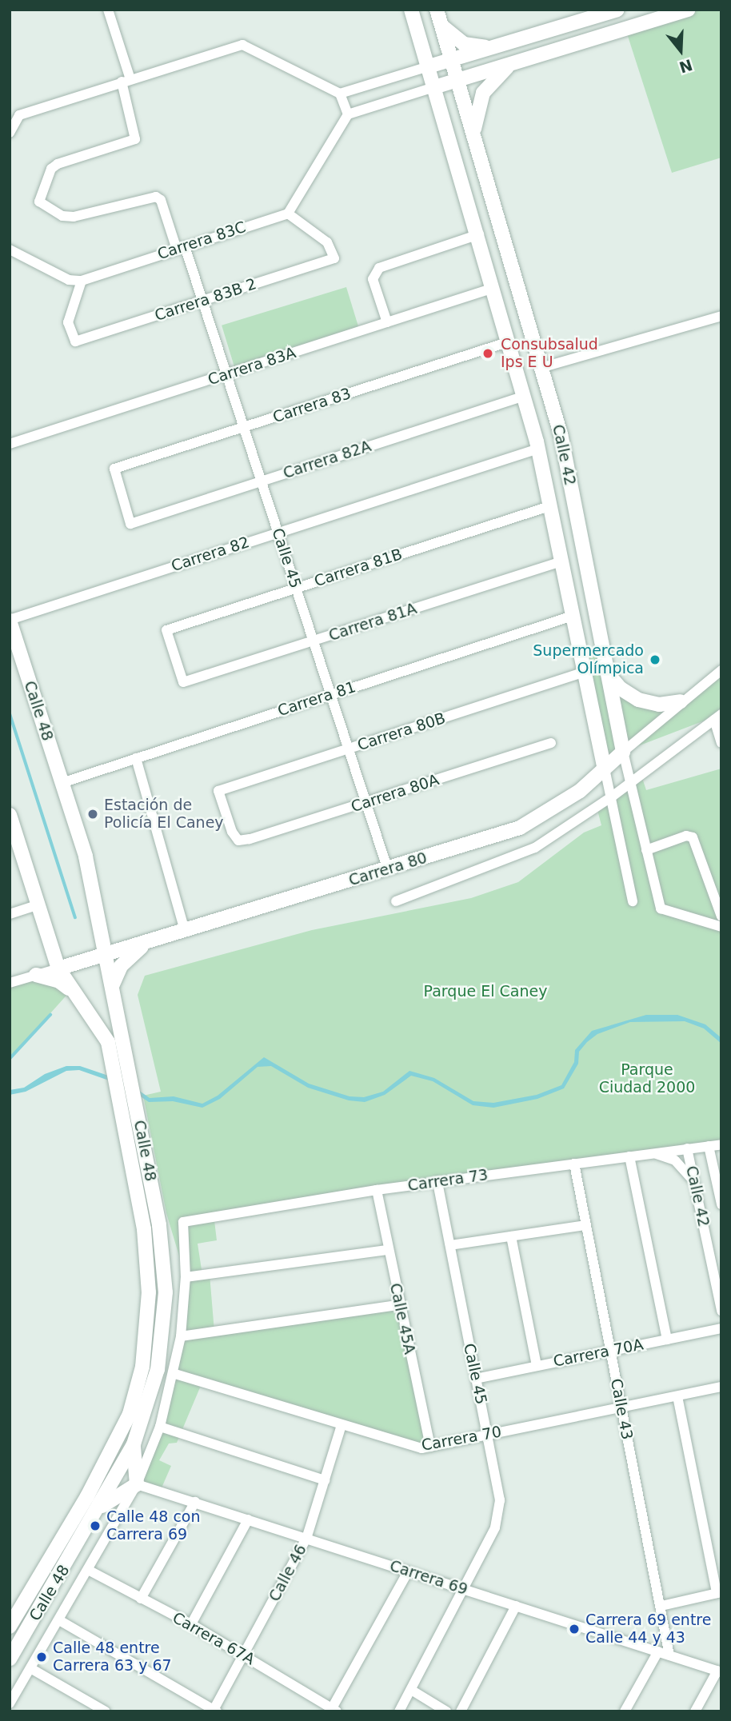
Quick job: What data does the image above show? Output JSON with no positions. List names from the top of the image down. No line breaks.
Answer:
{"streets":{"street":["Carrera 83C","Carrera 83B 2","Carrera 83A","Carrera 83","Calle 42","Carrera 82A","Carrera 82","Calle 45","Carrera 81B","Carrera 81A","Carrera 81","Calle 48","Carrera 80B","Carrera 80A","Carrera 80","Carrera 73","Calle 45A","Carrera 70A","Calle 43","Carrera 70","Calle 46","Carrera 69","Carrera 67A"]},"crossings":[["Carrera 83C","Carrera 83B 2"],["Carrera 83C","Calle 45"],["Carrera 83B 2","Calle 45"],["Carrera 83A","Calle 42"],["Carrera 83A","Calle 45"],["Carrera 83","Calle 42"],["Carrera 83","Carrera 82A"],["Carrera 83","Calle 45"],["Calle 42","Carrera 82A"],["Calle 42","Carrera 82"],["Calle 42","Carrera 81B"],["Calle 42","Carrera 81A"],["Calle 42","Carrera 81"],["Calle 42","Carrera 80B"],["Calle 42","Carrera 80"],["Calle 42","Carrera 73"],["Carrera 82A","Calle 45"],["Carrera 82","Calle 45"],["Carrera 82","Calle 48"],["Calle 45","Carrera 81B"],["Calle 45","Carrera 81A"],["Calle 45","Carrera 81"],["Calle 45","Carrera 80B"],["Calle 45","Carrera 80A"],["Calle 45","Carrera 80"],["Calle 45","Carrera 73"],["Calle 45","Carrera 70A"],["Calle 45","Carrera 70"],["Calle 45","Carrera 69"],["Carrera 81B","Carrera 81A"],["Carrera 81","Calle 48"],["Calle 48","Carrera 80"],["Calle 48","Carrera 73"],["Calle 48","Carrera 70"],["Calle 48","Carrera 69"],["Calle 48","Carrera 67A"],["Carrera 80B","Carrera 80A"],["Carrera 73","Calle 45A"],["Carrera 73","Calle 43"],["Calle 45A","Carrera 70"],["Carrera 70A","Calle 43"],["Calle 43","Carrera 70"],["Calle 43","Carrera 69"],["Carrera 70","Calle 46"],["Calle 46","Carrera 69"],["Calle 46","Carrera 67A"]],"parks":["Parque El Caney","Parque Ciudad 2000"],"places":["Consubsalud Ips E U","Supermercado Olímpica","Estación de Policía El Caney","Calle 48 con Carrera 69","Carrera 69 entre Calle 44 y 43","Calle 48 entre Carrera 63 y 67"],"north":"bottom"}
